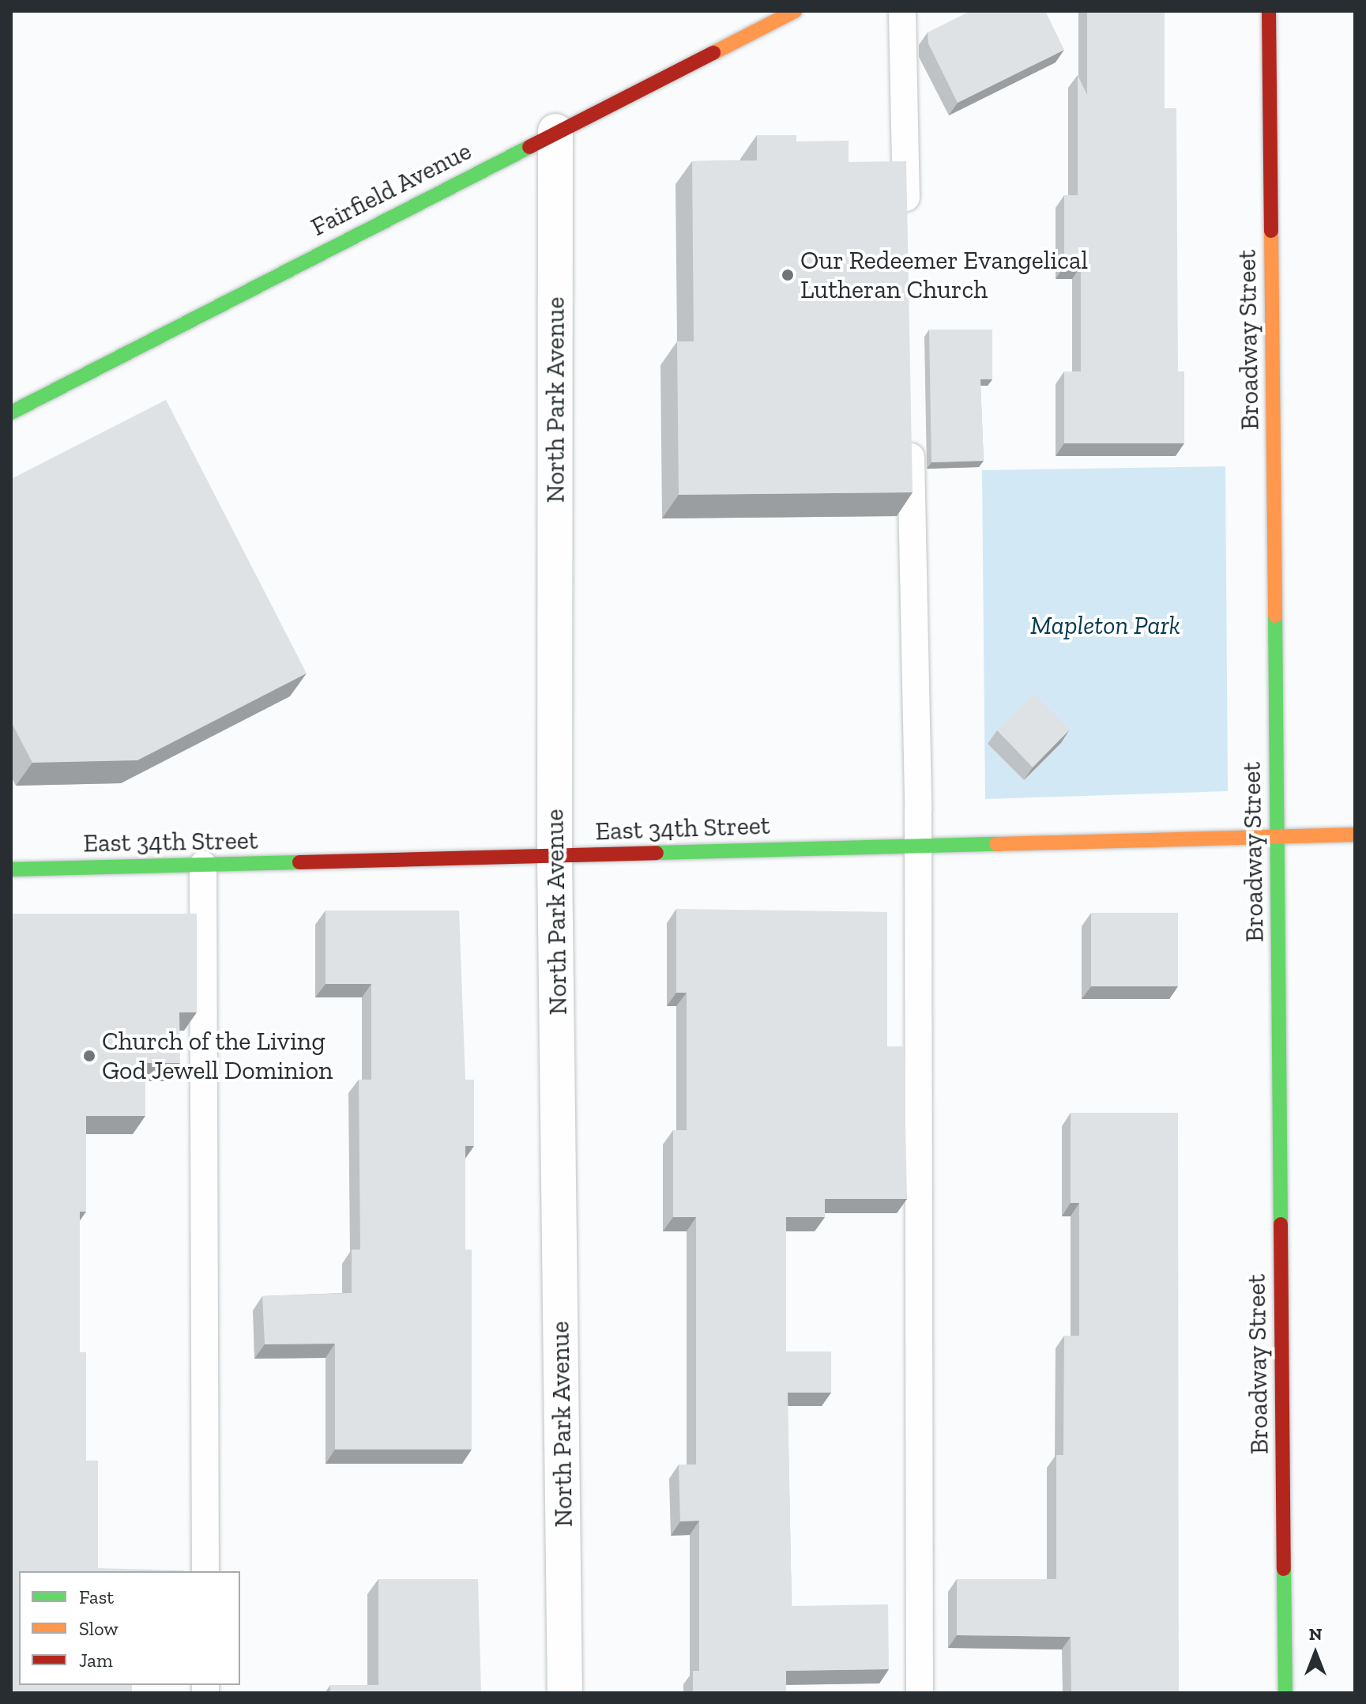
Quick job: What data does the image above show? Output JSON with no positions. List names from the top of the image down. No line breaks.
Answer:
{"streets":{"street":["Fairfield Avenue","Broadway Street","North Park Avenue","East 34th Street"]},"crossings":[["Fairfield Avenue","North Park Avenue"],["Broadway Street","East 34th Street"],["North Park Avenue","East 34th Street"]],"parks":["Mapleton Park"],"places":["Our Redeemer Evangelical Lutheran Church","Church of the Living God Jewell Dominion"],"legend":["Fast","Slow","Jam"],"north":"top"}
